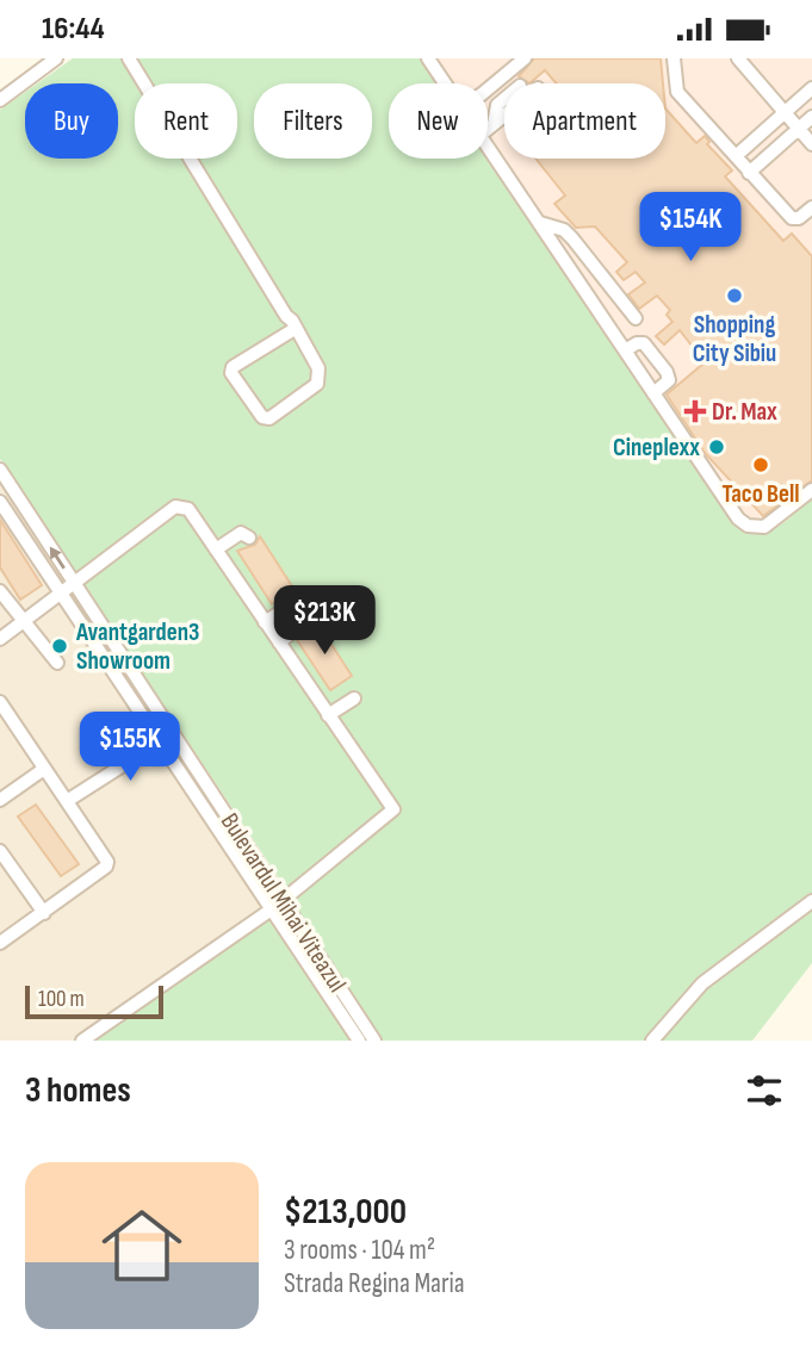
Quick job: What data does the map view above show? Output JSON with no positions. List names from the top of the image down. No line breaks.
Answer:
{"streets":{"street":["Bulevardul Mihai Viteazul"]},"places":{"other":["Shopping City Sibiu","Cineplexx","Taco Bell","Avantgarden3 Showroom"],"health":["Dr. Max"]},"scale_bar":"100 m","page":{"status":"16:44","chip":["Buy","Rent","Filters","New","Apartment"],"price":["$154K","$213K","$155K"],"scale":"100 m","heading":"3 homes","list":[{"name":"$213,000","note":"3 rooms · 104 m² · Strada Regina Maria"}]}}
